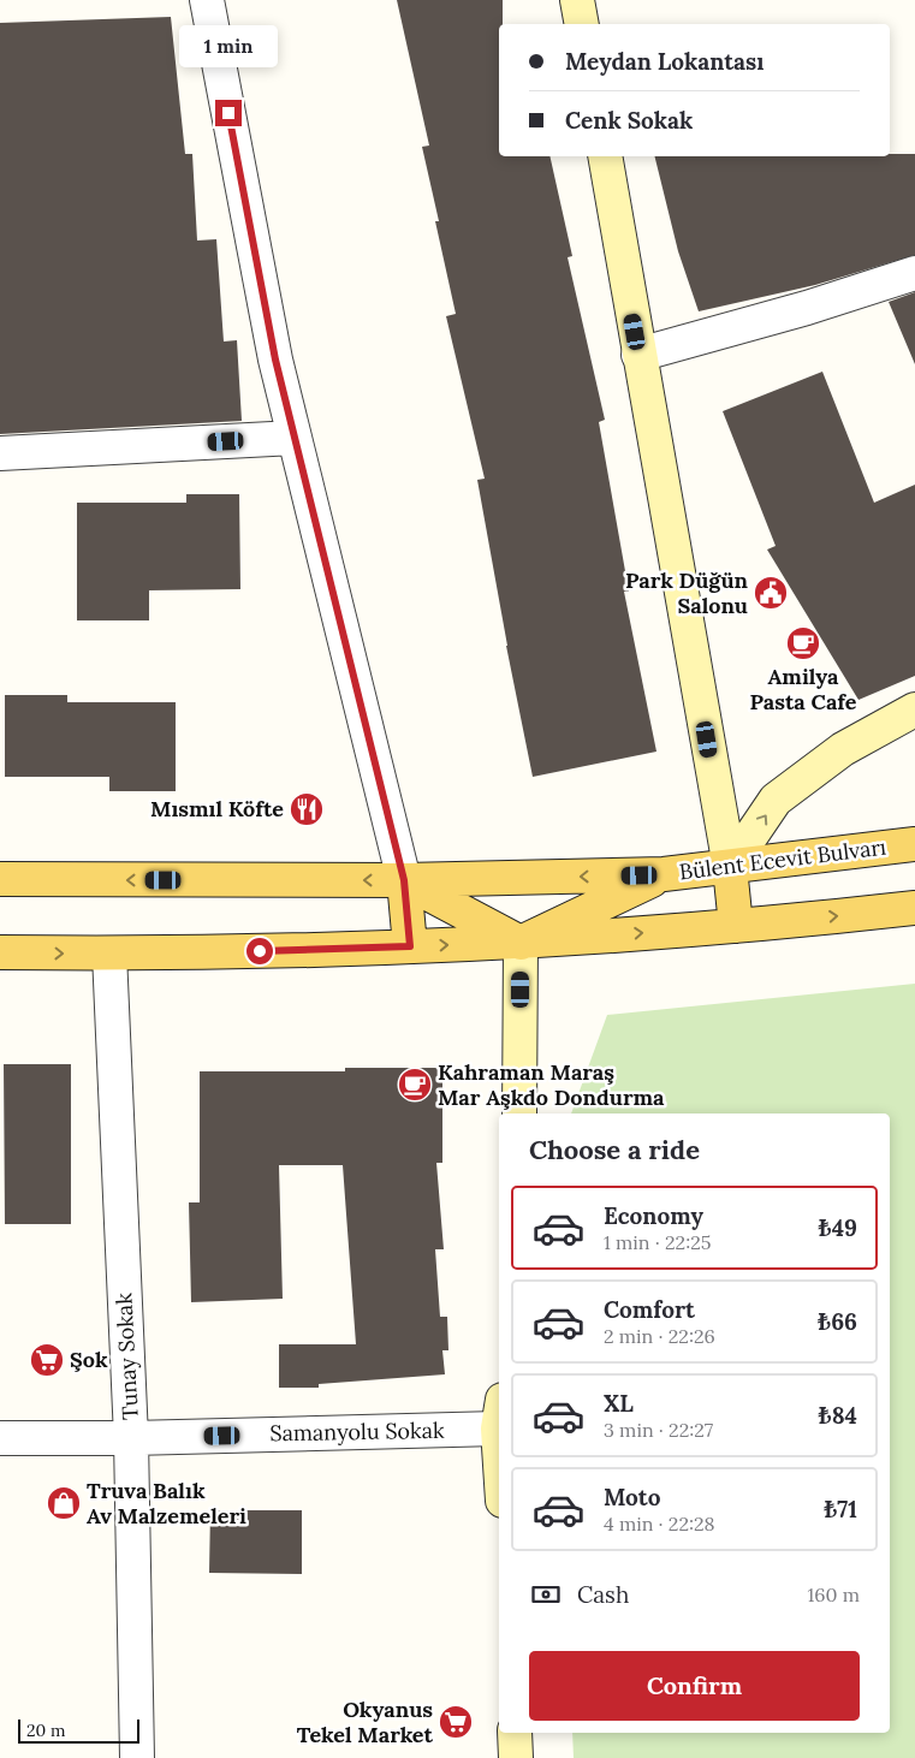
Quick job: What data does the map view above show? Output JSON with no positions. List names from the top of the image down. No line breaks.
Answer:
{"streets":{"main road":["Bülent Ecevit Bulvarı"],"street":["Tunay Sokak","Samanyolu Sokak"]},"crossings":[["Tunay Sokak","Samanyolu Sokak"]],"places":{"public building":["Park Düğün Salonu"],"cafe":["Amilya Pasta Cafe","Kahraman Maraş Mar Aşkdo Dondurma"],"restaurant":["Mısmıl Köfte"],"supermarket":["Şok","Okyanus Tekel Market"],"shop":["Truva Balık Av Malzemeleri"]},"scale_bar":"20 m","page":{"banner":["Meydan Lokantası","Cenk Sokak"],"bubble":"1 min","heading":"Choose a ride","list":[{"name":"Economy","note":"1 min · 22:25","value":"₺49"},{"name":"Comfort","note":"2 min · 22:26","value":"₺66"},{"name":"XL","note":"3 min · 22:27","value":"₺84"},{"name":"Moto","note":"4 min · 22:28","value":"₺71"}],"pay":["Cash","160 m"],"buttons":"Confirm","scale":"20 m"}}
